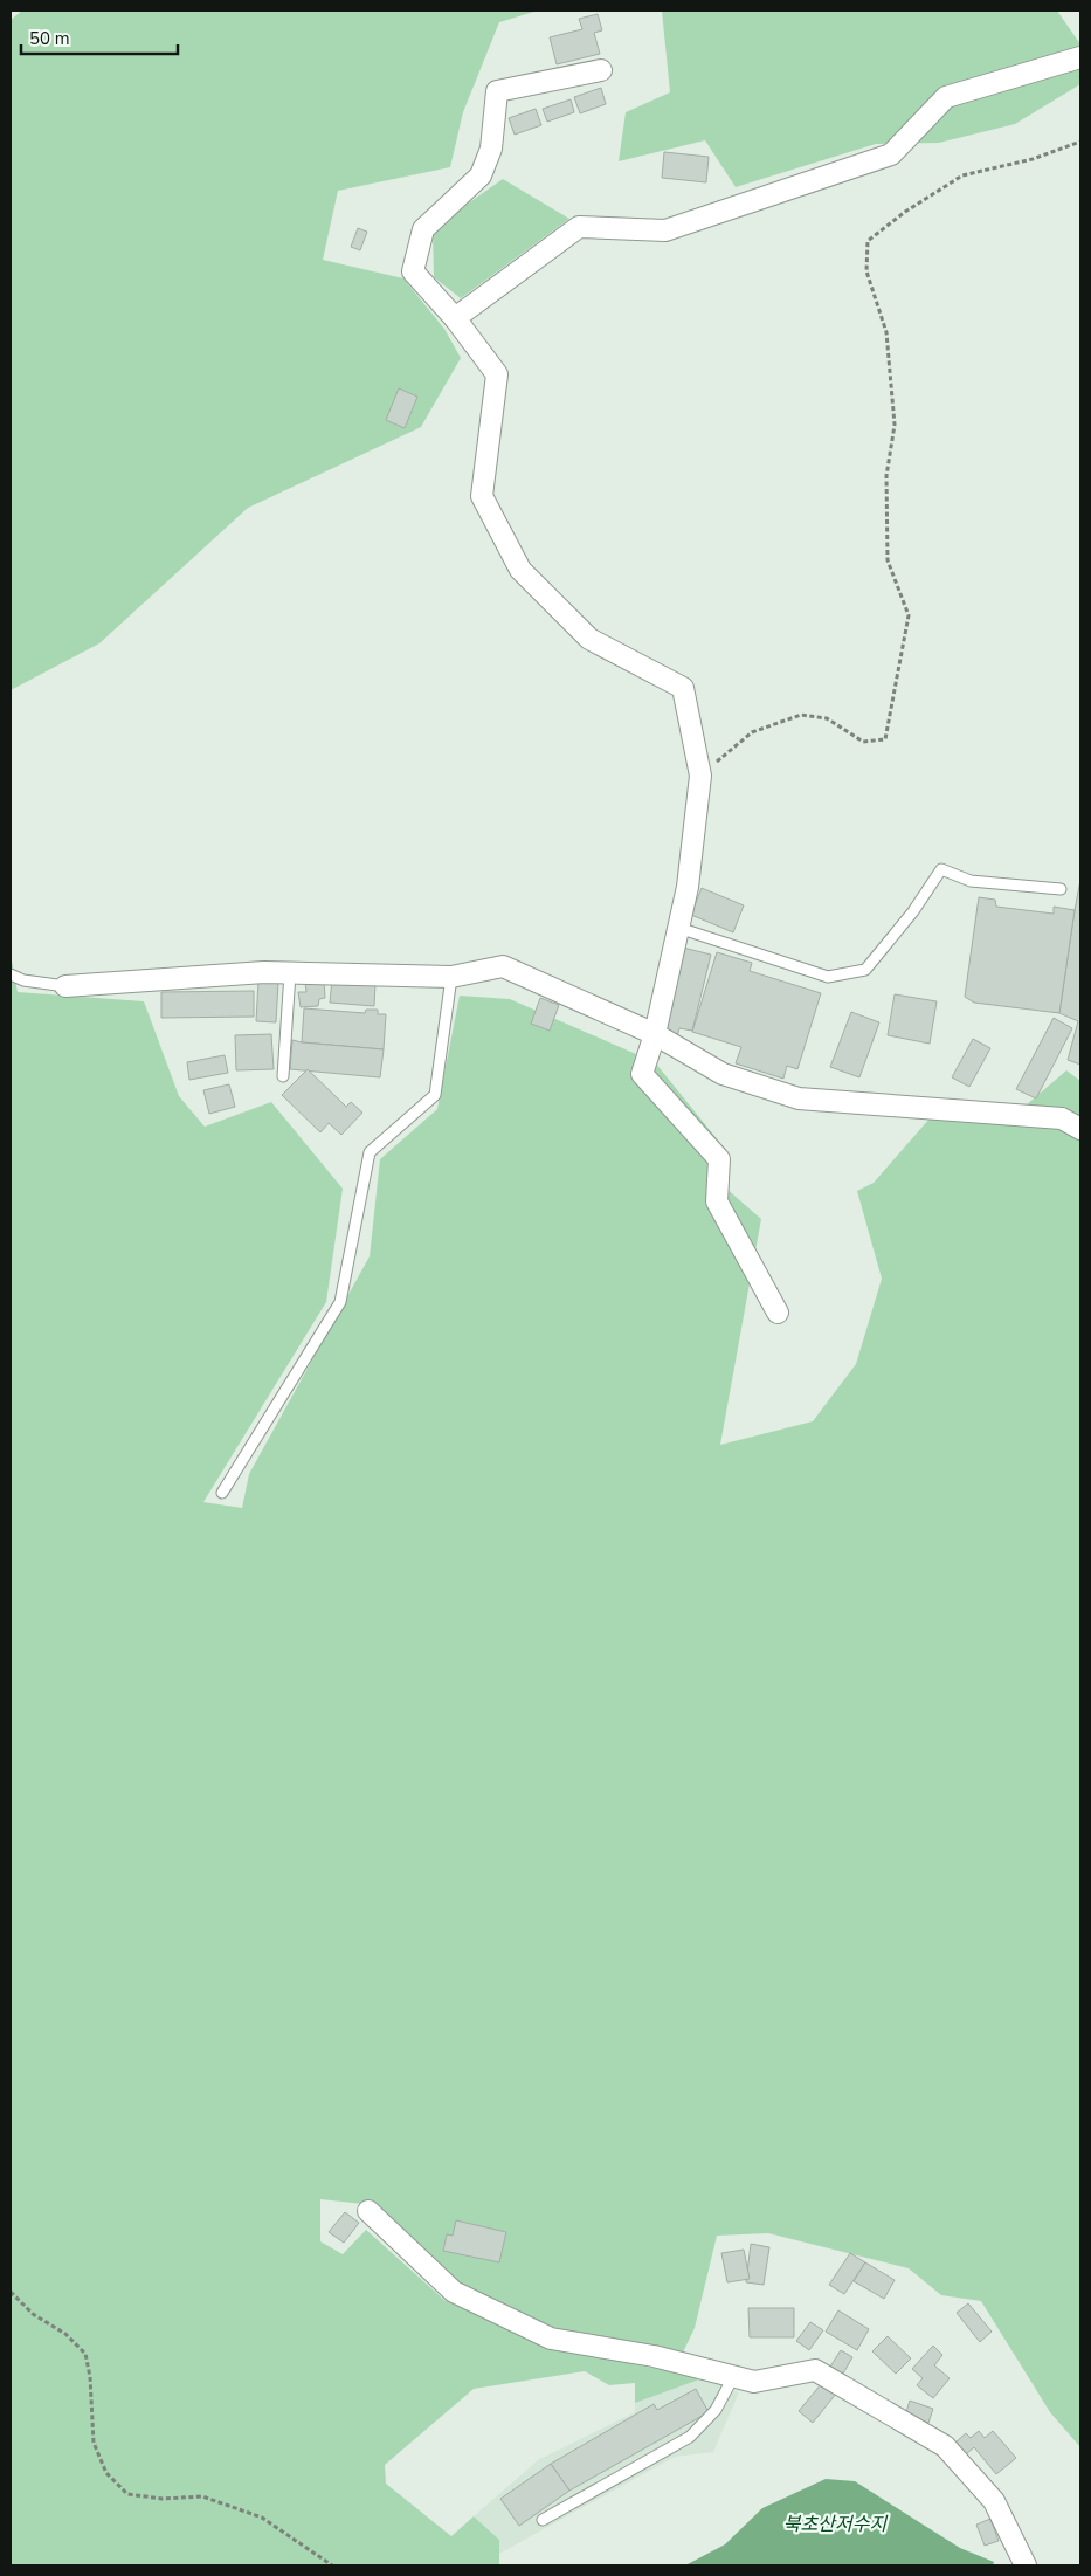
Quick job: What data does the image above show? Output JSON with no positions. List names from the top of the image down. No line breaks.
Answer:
{"water":["북초산저수지"],"scale_bar":"50 m"}
